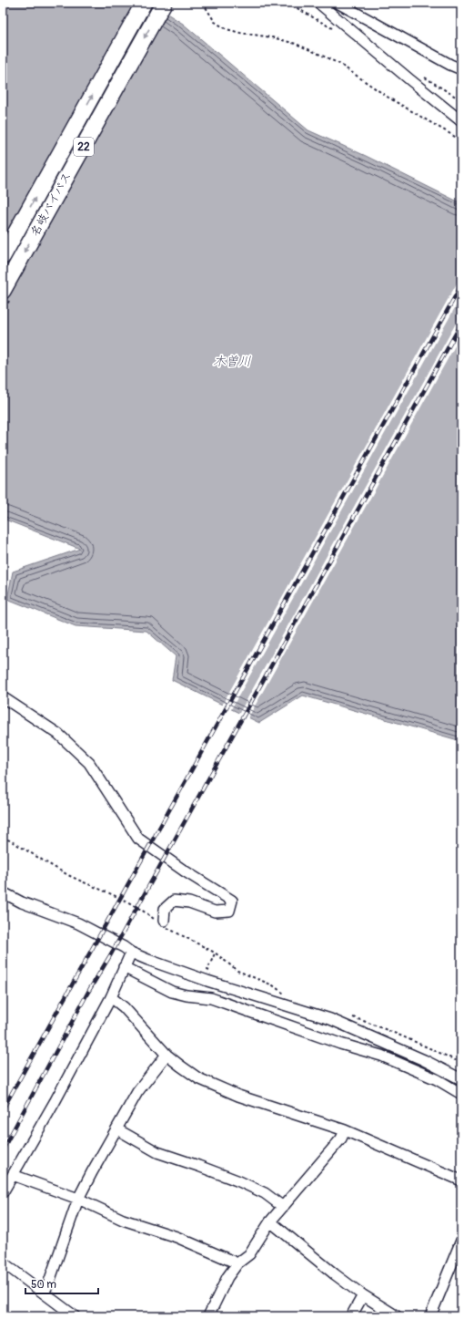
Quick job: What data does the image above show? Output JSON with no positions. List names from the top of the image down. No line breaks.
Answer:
{"streets":{"highway":["22","名岐バイパス"]},"water":["木曽川"],"scale_bar":"50 m"}
